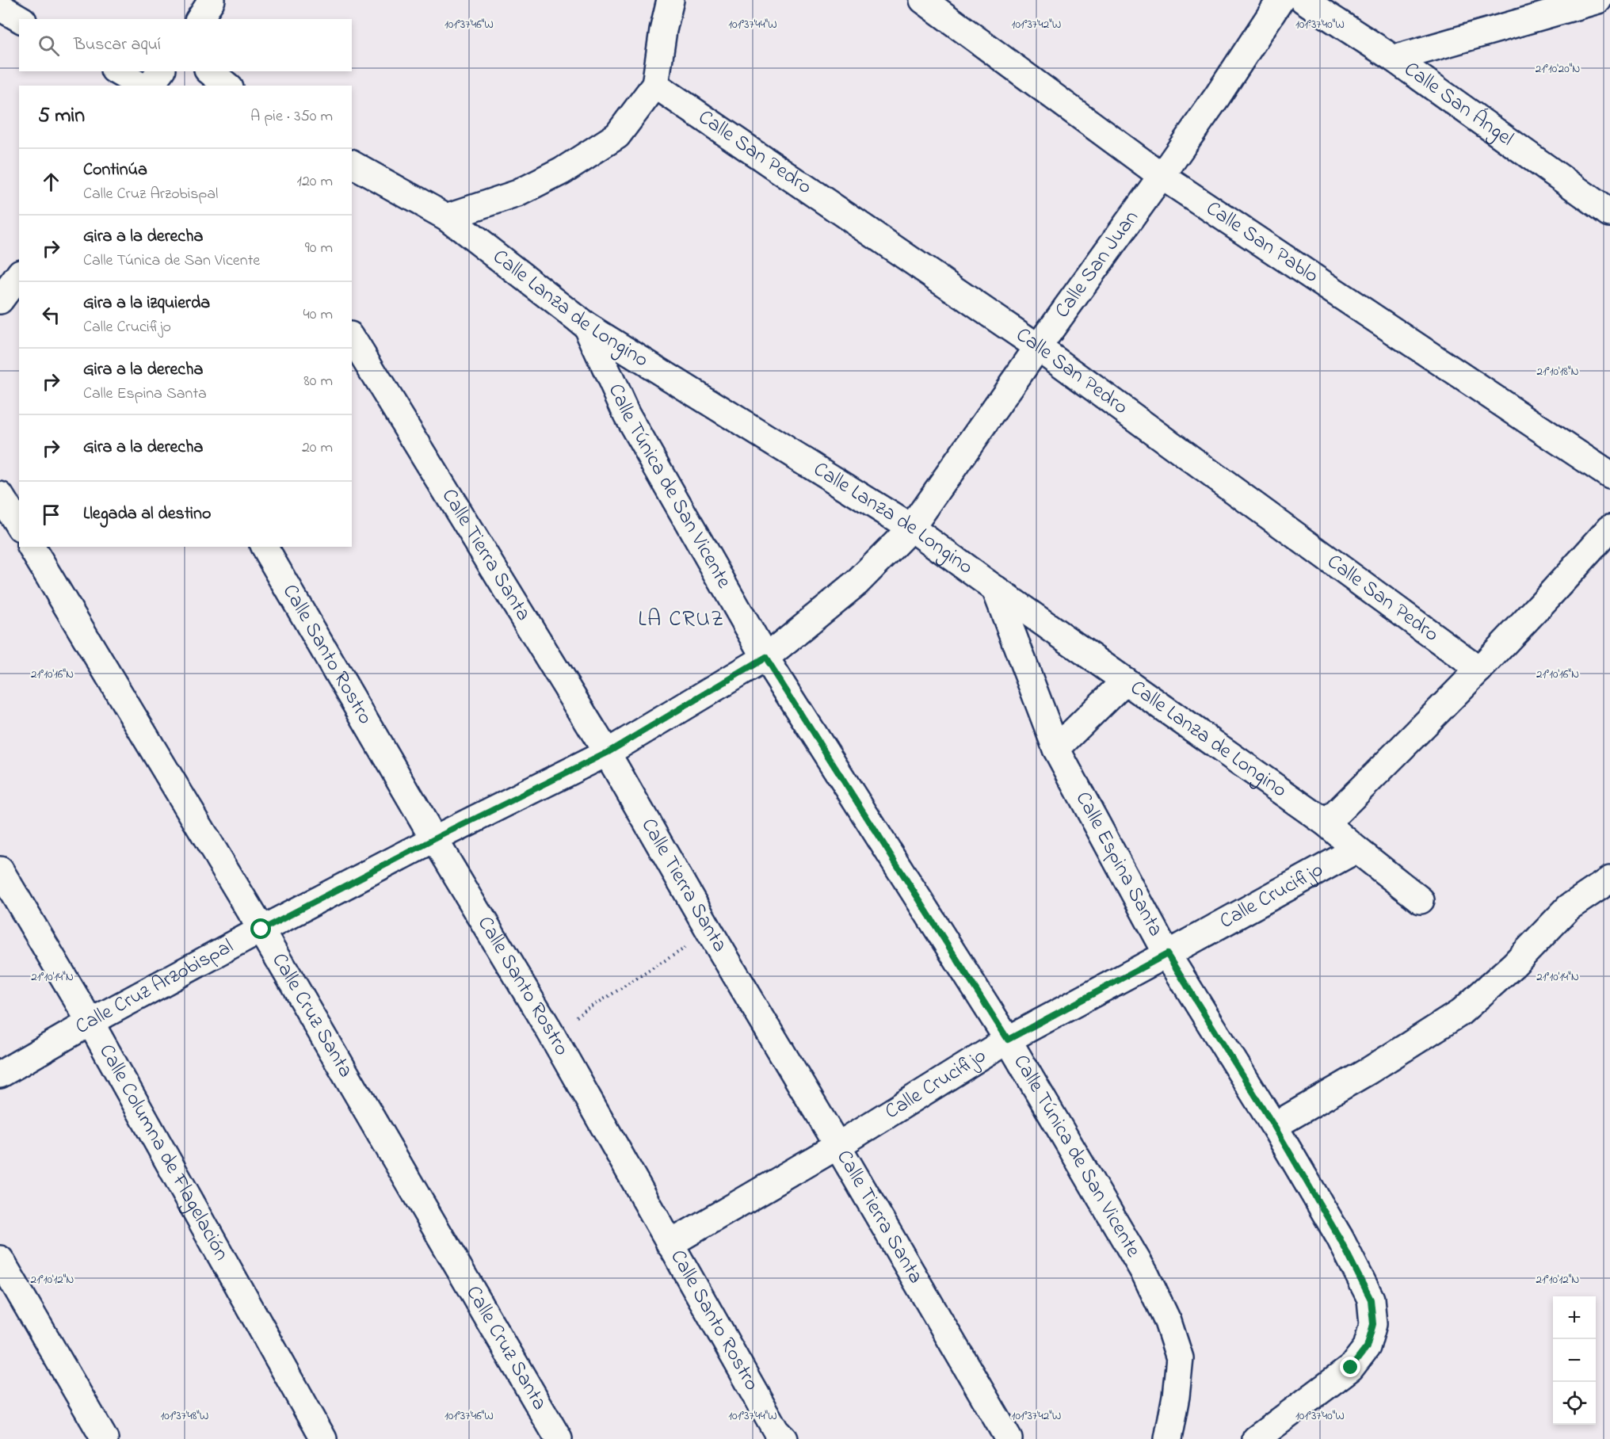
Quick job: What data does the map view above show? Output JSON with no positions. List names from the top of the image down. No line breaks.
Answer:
{"streets":{"street":["Calle San Ángel","Calle San Pedro","Calle San Pablo","Calle San Juan","Calle Lanza de Longino","Calle Túnica de San Vicente","Calle Tierra Santa","Calle Santo Rostro","Calle Espina Santa","Calle Crucifijo","Calle Cruz Arzobispal","Calle Cruz Santa","Calle Columna de Flagelación"]},"crossings":[["Calle San Pedro","Calle San Juan"],["Calle San Pablo","Calle San Juan"],["Calle San Juan","Calle Lanza de Longino"],["Calle San Juan","Calle Cruz Arzobispal"],["Calle Lanza de Longino","Calle Túnica de San Vicente"],["Calle Lanza de Longino","Calle Espina Santa"],["Calle Lanza de Longino","Calle Crucifijo"],["Calle Lanza de Longino","Calle Cruz Arzobispal"],["Calle Túnica de San Vicente","Calle Crucifijo"],["Calle Túnica de San Vicente","Calle Cruz Arzobispal"],["Calle Tierra Santa","Calle Crucifijo"],["Calle Tierra Santa","Calle Cruz Arzobispal"],["Calle Santo Rostro","Calle Crucifijo"],["Calle Santo Rostro","Calle Cruz Arzobispal"],["Calle Espina Santa","Calle Crucifijo"],["Calle Cruz Arzobispal","Calle Cruz Santa"],["Calle Cruz Arzobispal","Calle Columna de Flagelación"]],"districts":["LA CRUZ"],"page":{"search":"Buscar aquí","heading":["5 min","A pie · 350 m"],"list":[["Continúa","Calle Cruz Arzobispal","120 m"],["Gira a la derecha","Calle Túnica de San Vicente","90 m"],["Gira a la izquierda","Calle Crucifijo","40 m"],["Gira a la derecha","Calle Espina Santa","80 m"],["Gira a la derecha","20 m"],"Llegada al destino"],"map_buttons":["+","−"]},"coordinates":["101°37'46\"W","101°37'44\"W","101°37'42\"W","101°37'40\"W","21°10'20\"N","21°10'18\"N","21°10'16\"N","21°10'14\"N","21°10'12\"N","101°37'48\"W"]}
